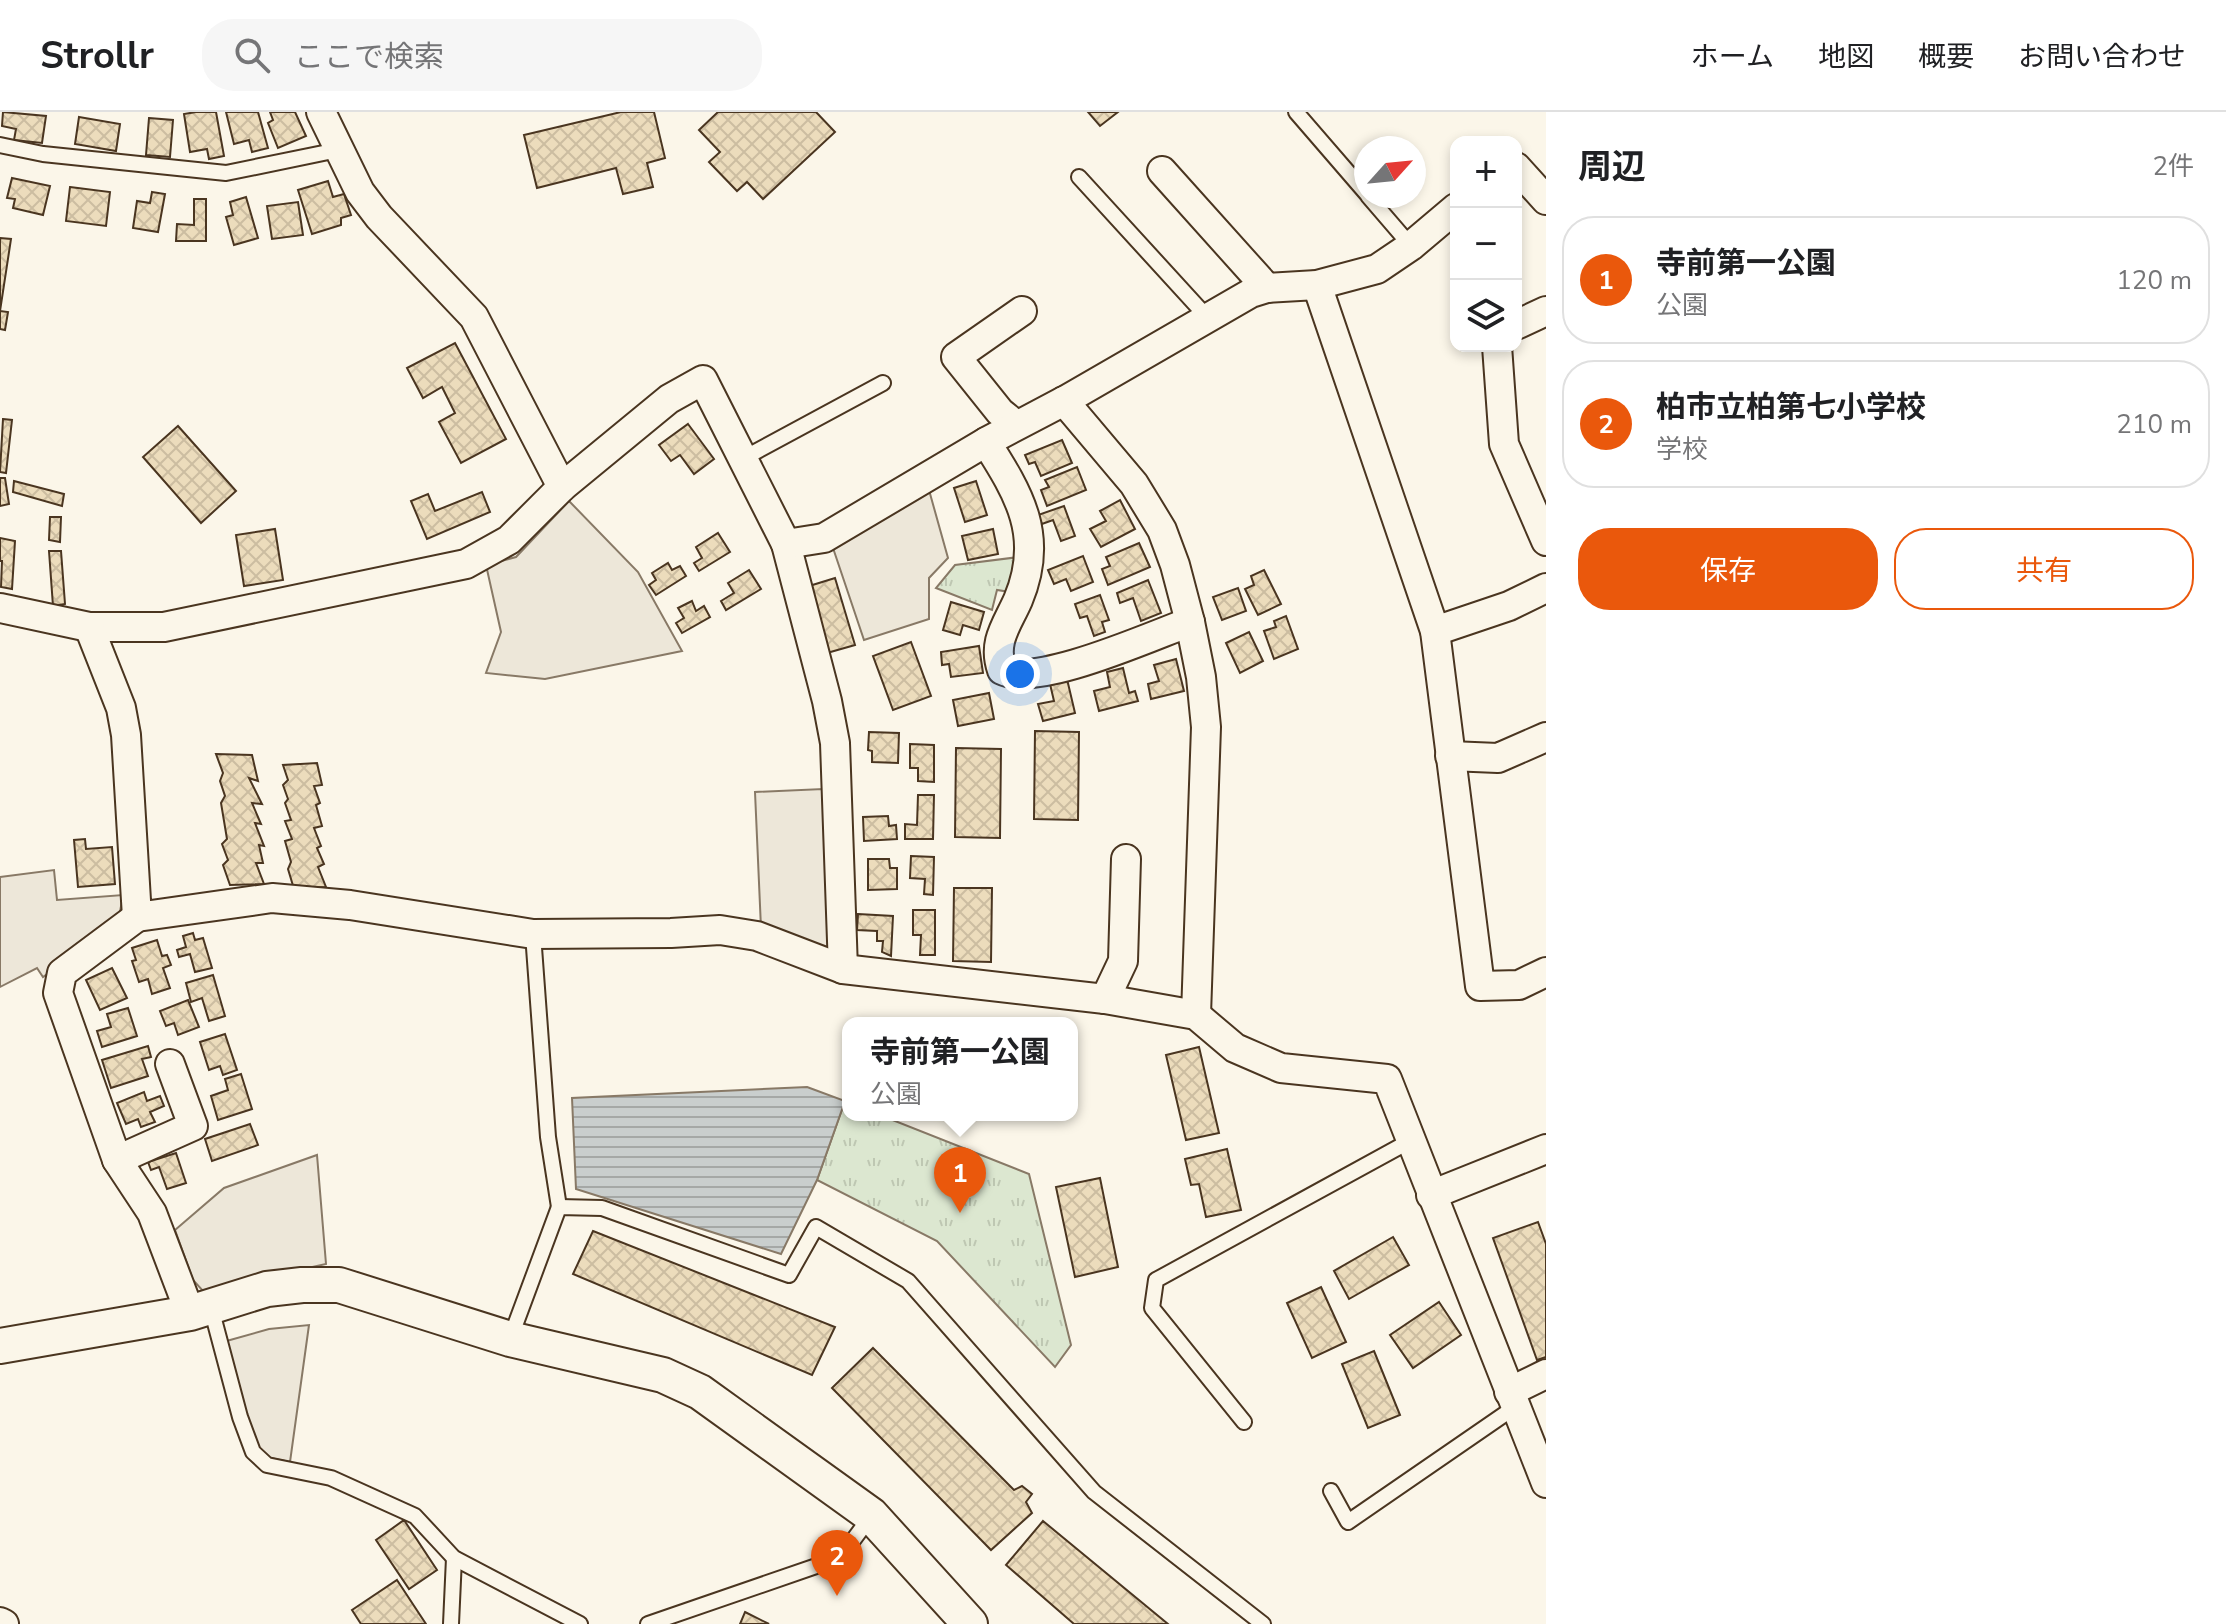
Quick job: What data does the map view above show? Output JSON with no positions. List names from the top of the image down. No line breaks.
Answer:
{"north":"top right","page":{"header":"Strollr","search":"ここで検索","nav":["ホーム","地図","概要","お問い合わせ"],"heading":["周辺","2件"],"map_buttons":["+","−"],"list":[{"mark":"1","name":"寺前第一公園","note":"公園","value":"120 m"},{"mark":"2","name":"柏市立柏第七小学校","note":"学校","value":"210 m"}],"buttons":["保存","共有"],"popup":["寺前第一公園","公園"],"pins":["1","2"]}}
